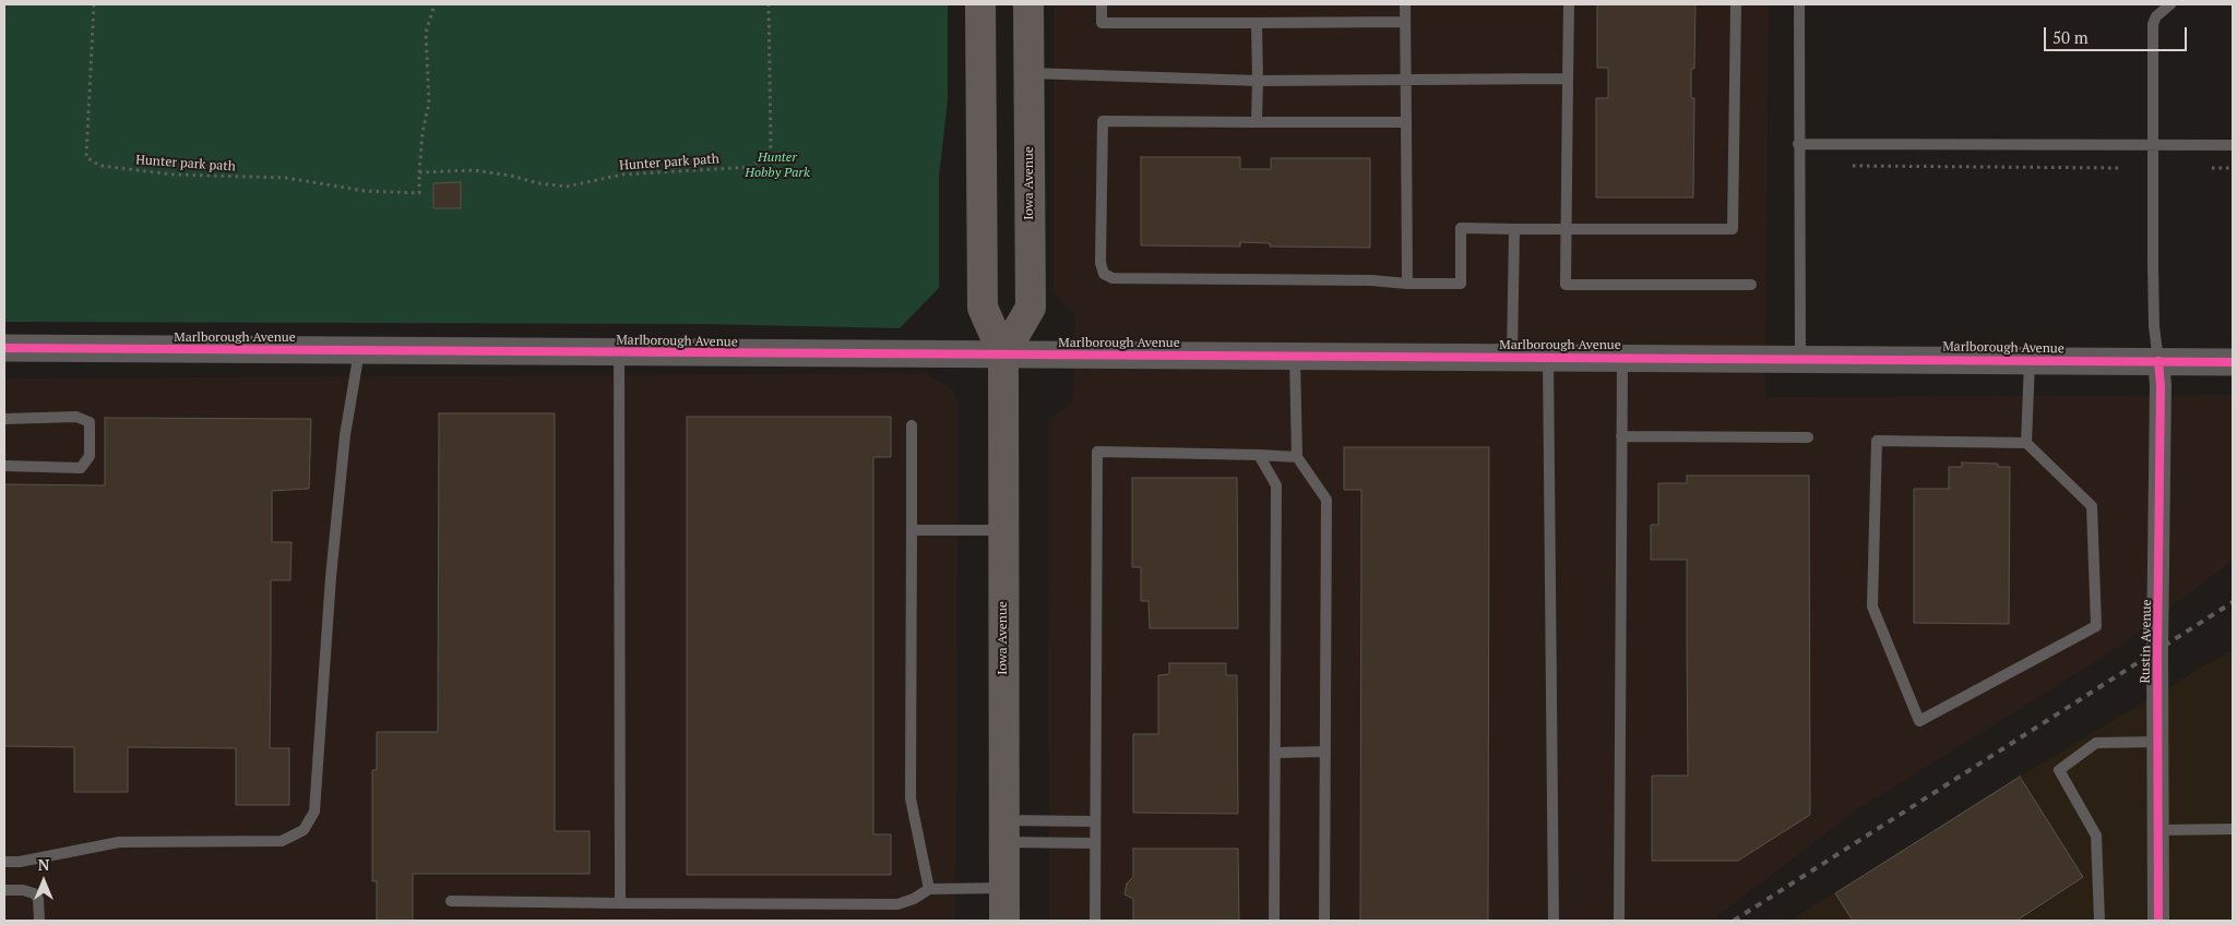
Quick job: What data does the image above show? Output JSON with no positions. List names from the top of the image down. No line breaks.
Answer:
{"streets":{"main road":["Iowa Avenue"],"street":["Marlborough Avenue","Rustin Avenue"],"path":["Hunter park path"]},"crossings":[["Iowa Avenue","Marlborough Avenue"],["Marlborough Avenue","Rustin Avenue"]],"parks":["Hunter Hobby Park"],"scale_bar":"50 m","north":"top"}
